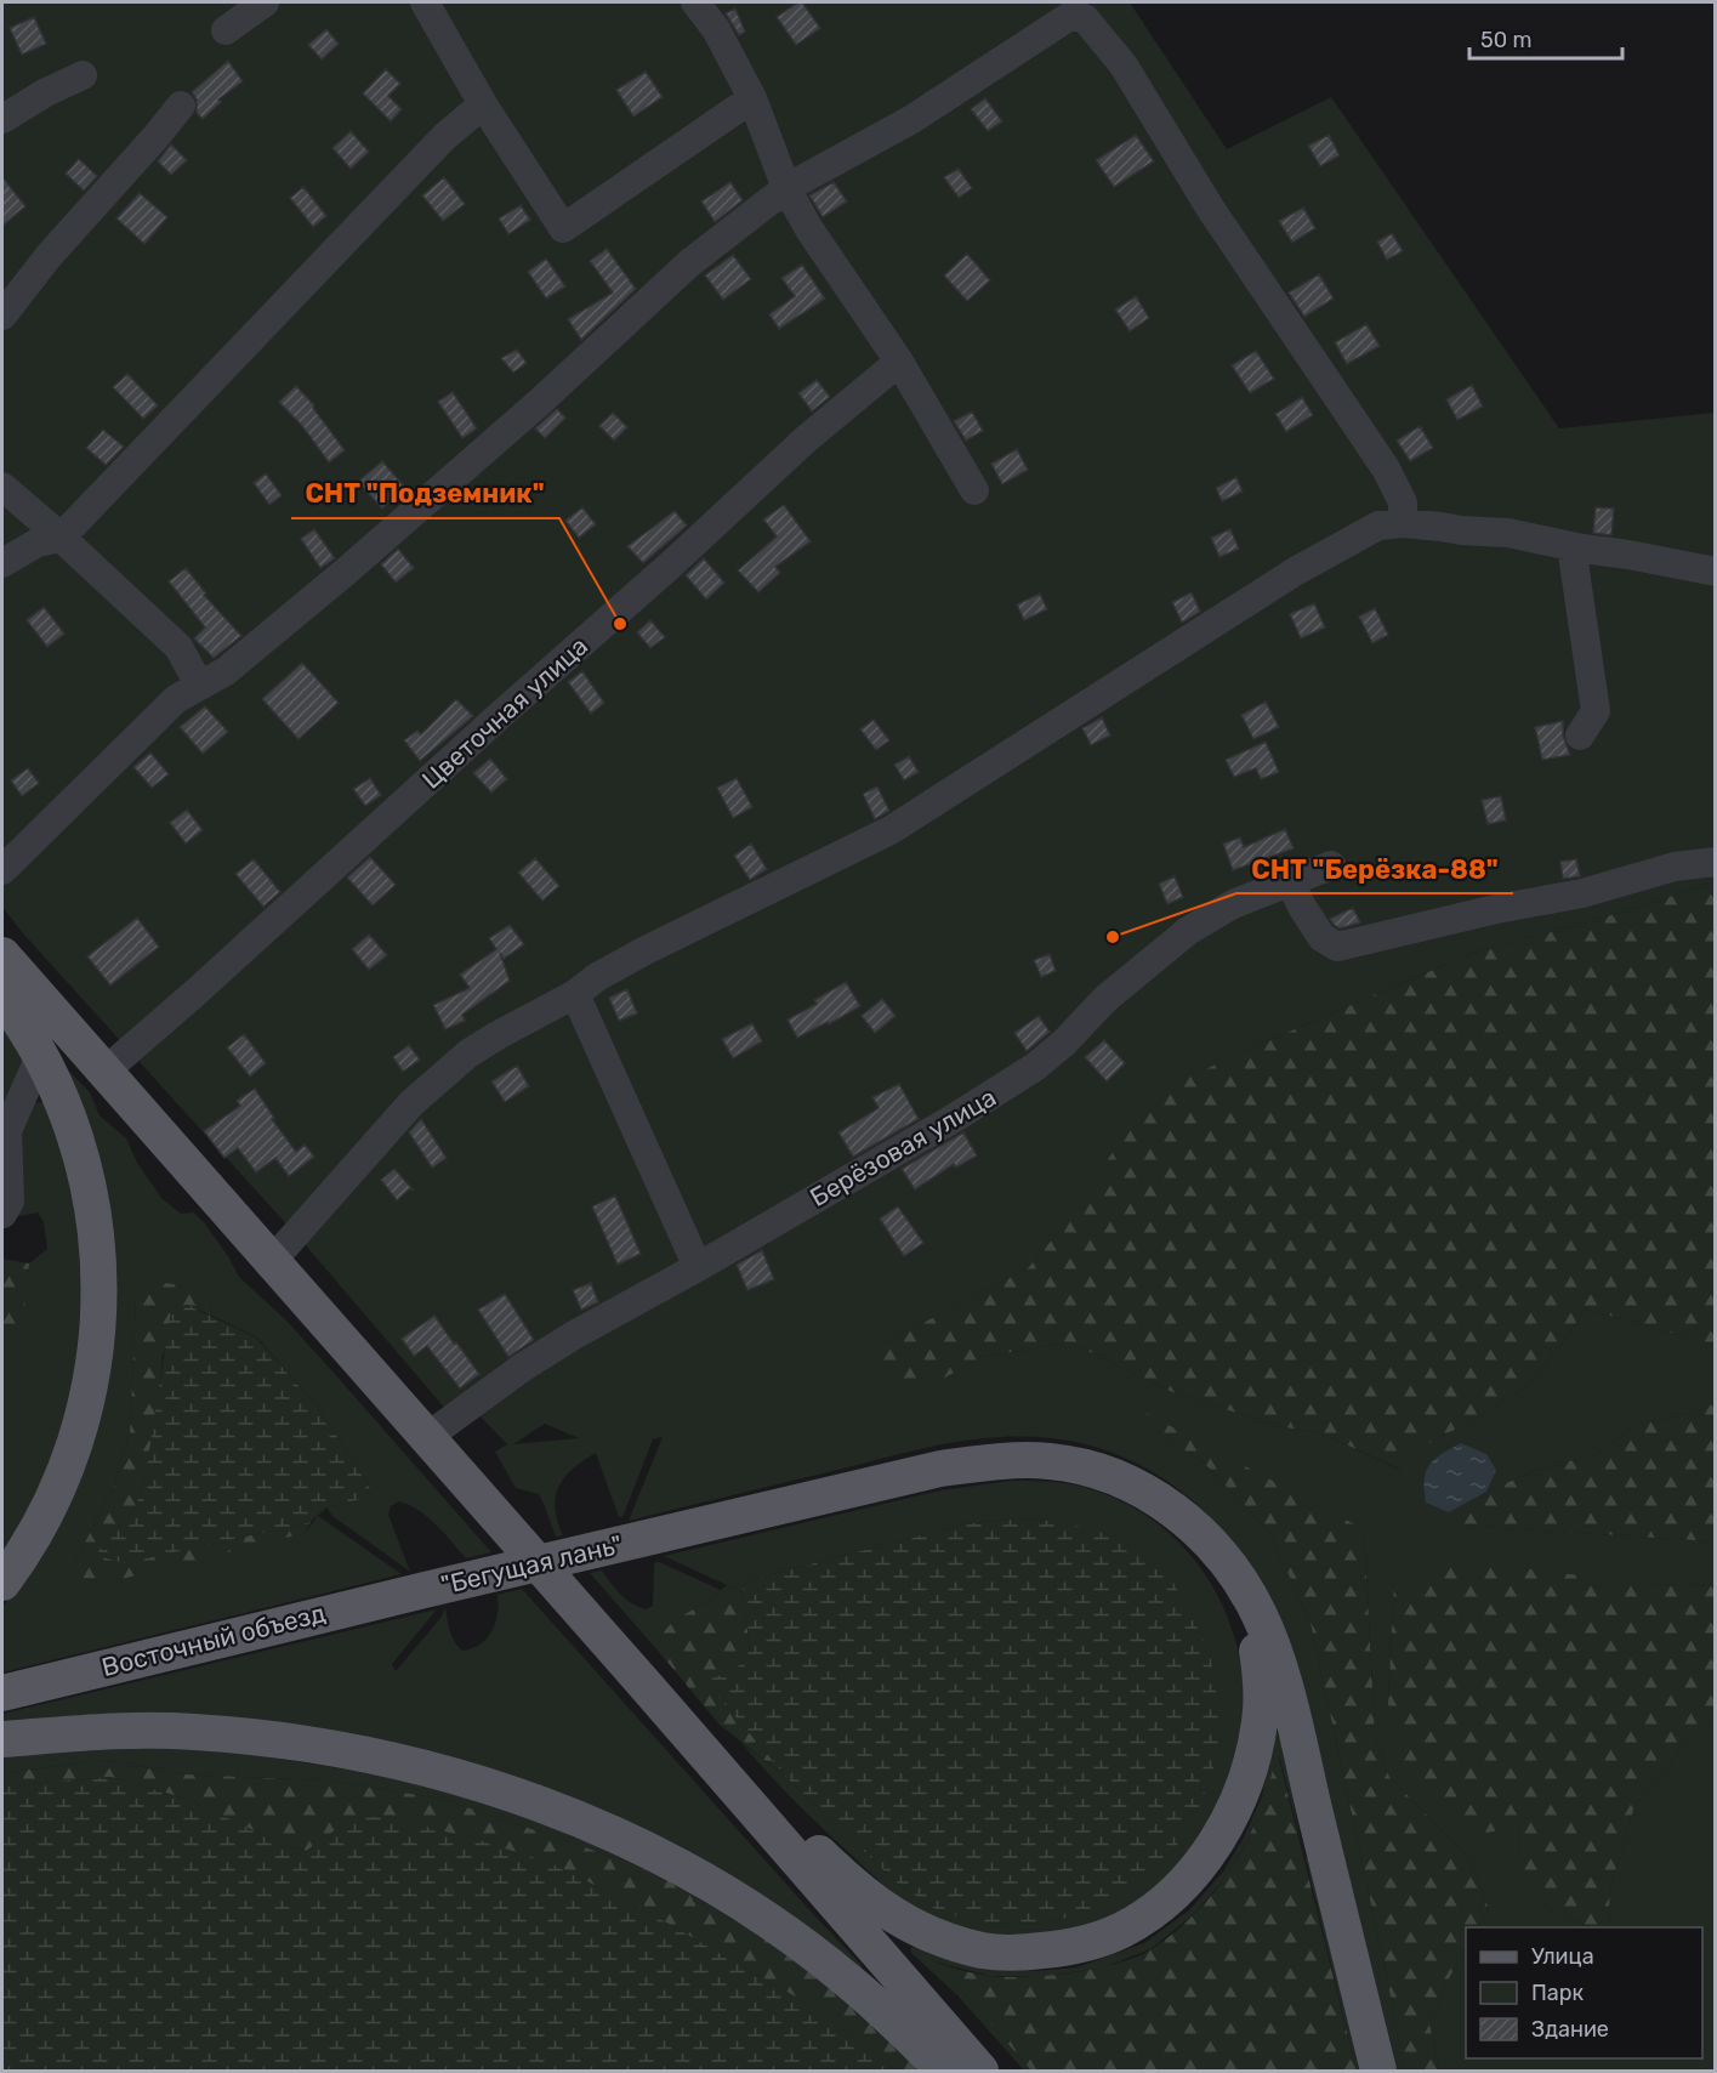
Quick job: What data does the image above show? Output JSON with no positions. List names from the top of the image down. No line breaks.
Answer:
{"streets":{"main road":["\"Бегущая лань\"","Восточный объезд"],"street":["Цветочная улица","Берёзовая улица"]},"crossings":[["\"Бегущая лань\"","Восточный объезд"]],"places":["СНТ \"Подземник\"","СНТ \"Берёзка-88\""],"legend":["Улица","Парк","Здание"],"scale_bar":"50 m"}
